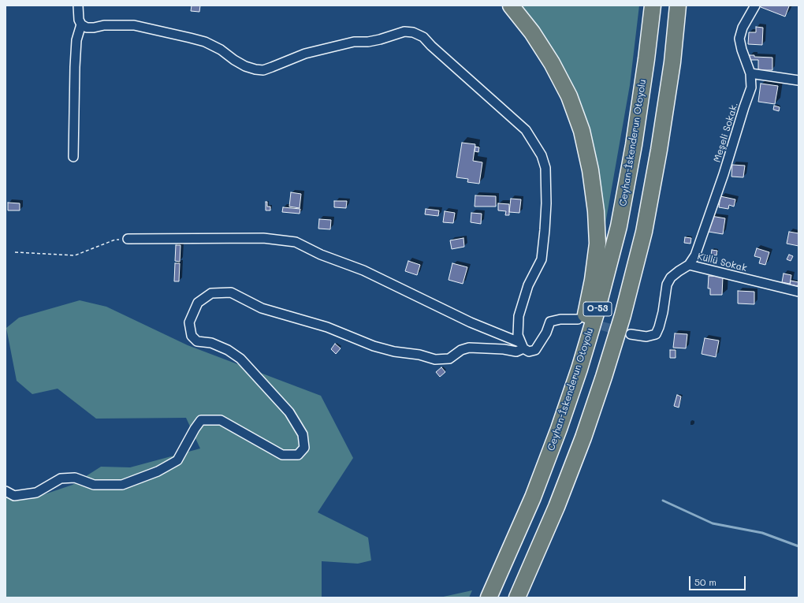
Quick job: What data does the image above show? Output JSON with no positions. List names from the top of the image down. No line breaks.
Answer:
{"streets":{"highway":["Ceyhan-İskenderun Otoyolu","O-53"],"street":["Meşeli Sokak.","Küllü Sokak"]},"crossings":[["Meşeli Sokak.","Küllü Sokak"]],"scale_bar":"50 m"}
